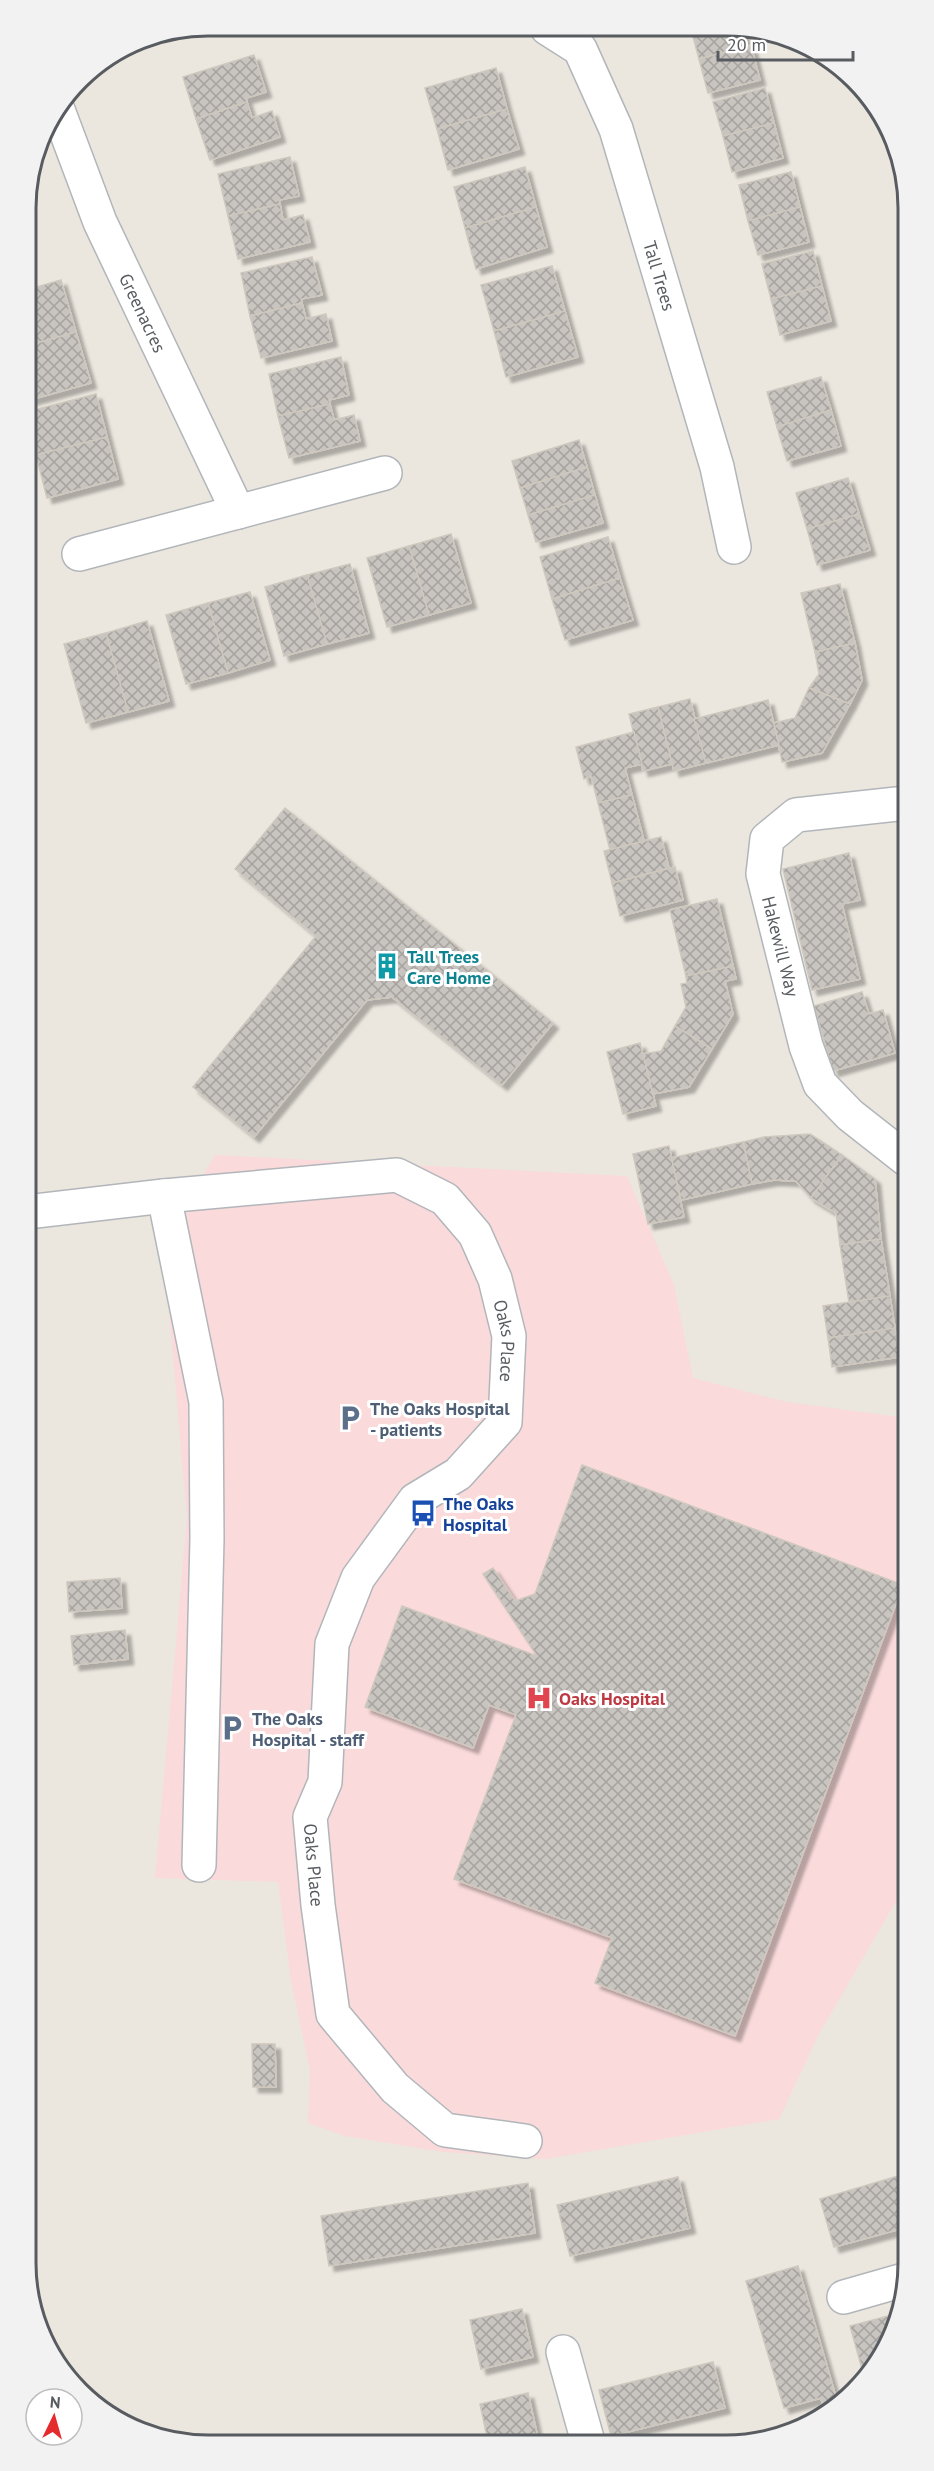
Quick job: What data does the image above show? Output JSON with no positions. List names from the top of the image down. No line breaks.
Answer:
{"streets":{"street":["Tall Trees","Greenacres","Hakewill Way","Oaks Place"]},"places":{"building":["Tall Trees Care Home"],"parking":["The Oaks Hospital - patients","The Oaks Hospital - staff"],"bus stop":["The Oaks Hospital"],"hospital":["Oaks Hospital"]},"scale_bar":"20 m","north":"top"}
